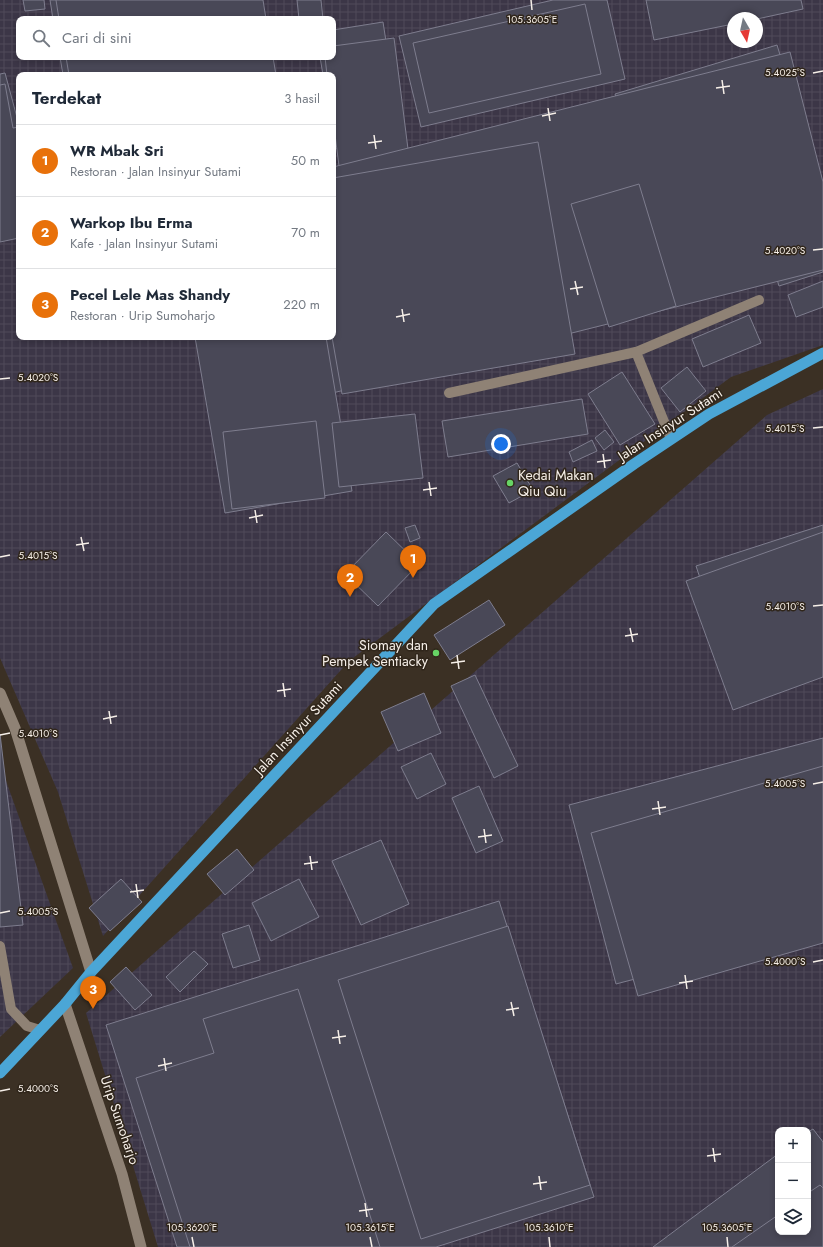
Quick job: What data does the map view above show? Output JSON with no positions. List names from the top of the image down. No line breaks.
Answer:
{"streets":{"highway":["Jalan Insinyur Sutami"],"street":["Urip Sumoharjo"]},"crossings":[["Jalan Insinyur Sutami","Urip Sumoharjo"]],"places":["Kedai Makan Qiu Qiu","Siomay dan Pempek Sentiacky"],"north":"bottom","page":{"search":"Cari di sini","heading":["Terdekat","3 hasil"],"list":[{"mark":"1","name":"WR Mbak Sri","note":"Restoran · Jalan Insinyur Sutami","value":"50 m"},{"mark":"2","name":"Warkop Ibu Erma","note":"Kafe · Jalan Insinyur Sutami","value":"70 m"},{"mark":"3","name":"Pecel Lele Mas Shandy","note":"Restoran · Urip Sumoharjo","value":"220 m"}],"pins":["1","2","3"],"map_buttons":["+","−"]},"coordinates":["105.3605°E","5.4025°S","5.4020°S","5.4015°S","5.4010°S","5.4005°S","5.4000°S","105.3620°E","105.3615°E","105.3610°E"]}
